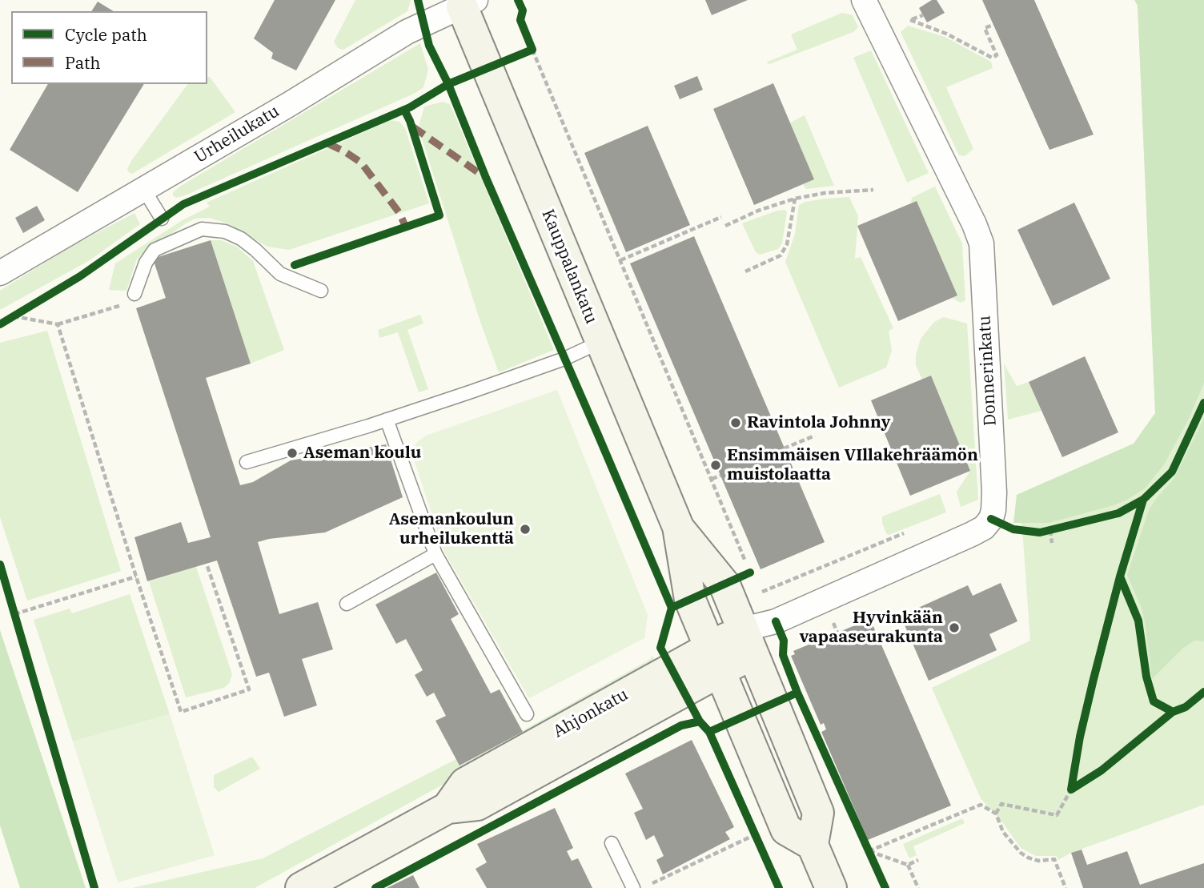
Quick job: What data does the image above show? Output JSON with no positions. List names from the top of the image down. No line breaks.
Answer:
{"streets":{"main road":["Kauppalankatu","Ahjonkatu"],"street":["Urheilukatu","Donnerinkatu"]},"crossings":[["Urheilukatu","Kauppalankatu"],["Kauppalankatu","Donnerinkatu"],["Kauppalankatu","Ahjonkatu"],["Donnerinkatu","Ahjonkatu"]],"places":["Ravintola Johnny","Aseman koulu","Ensimmäisen VIllakehräämön muistolaatta","Asemankoulun urheilukenttä","Hyvinkään vapaaseurakunta"],"legend":["Cycle path","Path"]}
